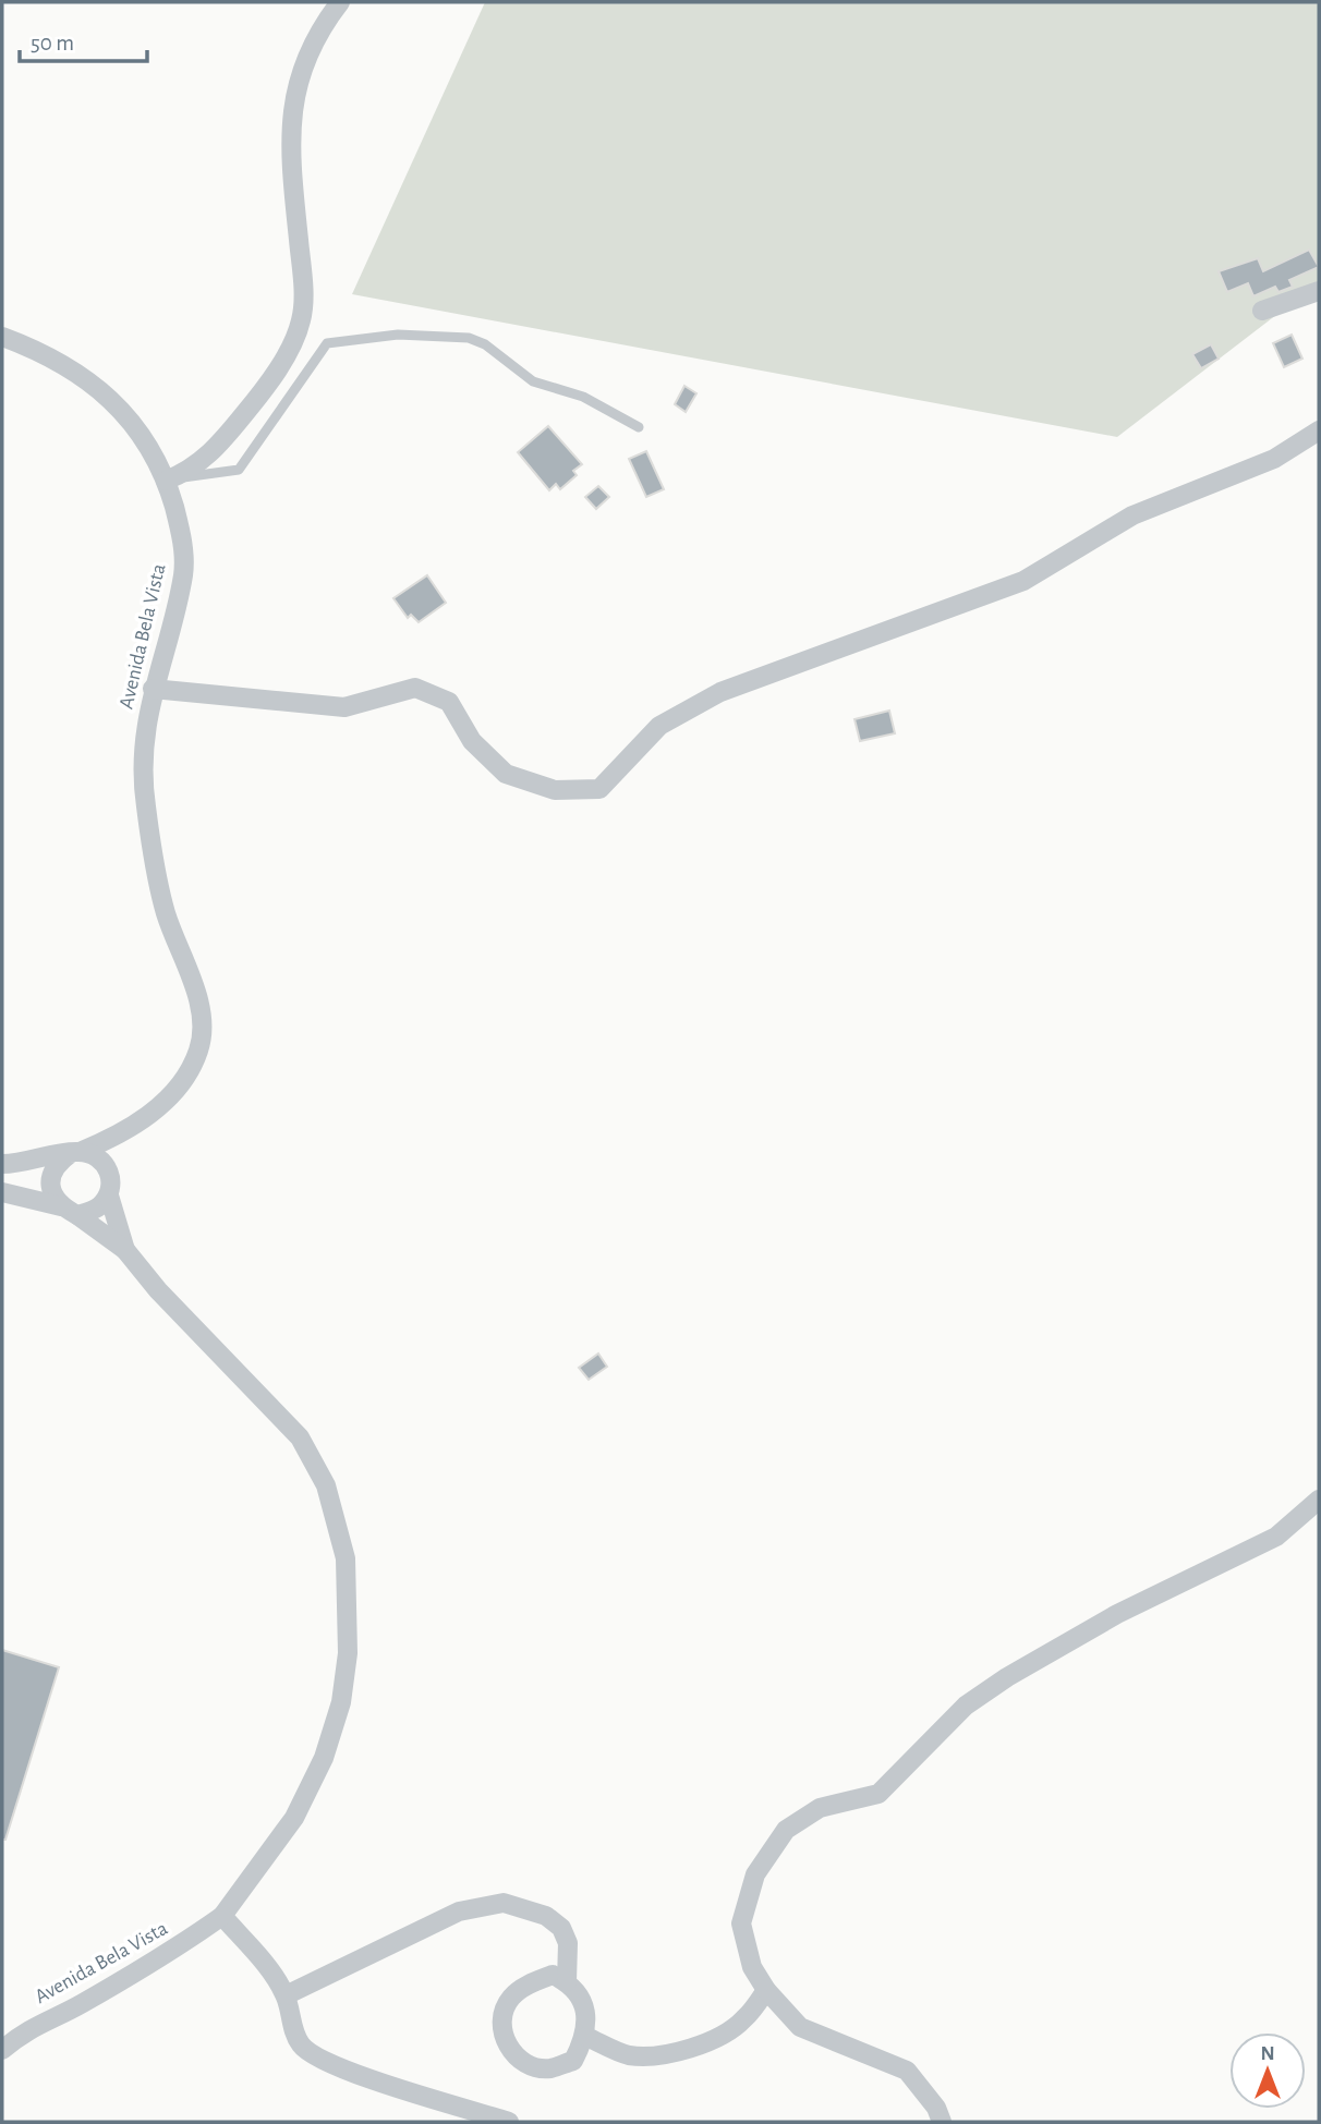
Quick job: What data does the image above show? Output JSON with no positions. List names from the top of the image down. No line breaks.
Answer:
{"streets":{"street":["Avenida Bela Vista"]},"scale_bar":"50 m","north":"top"}
